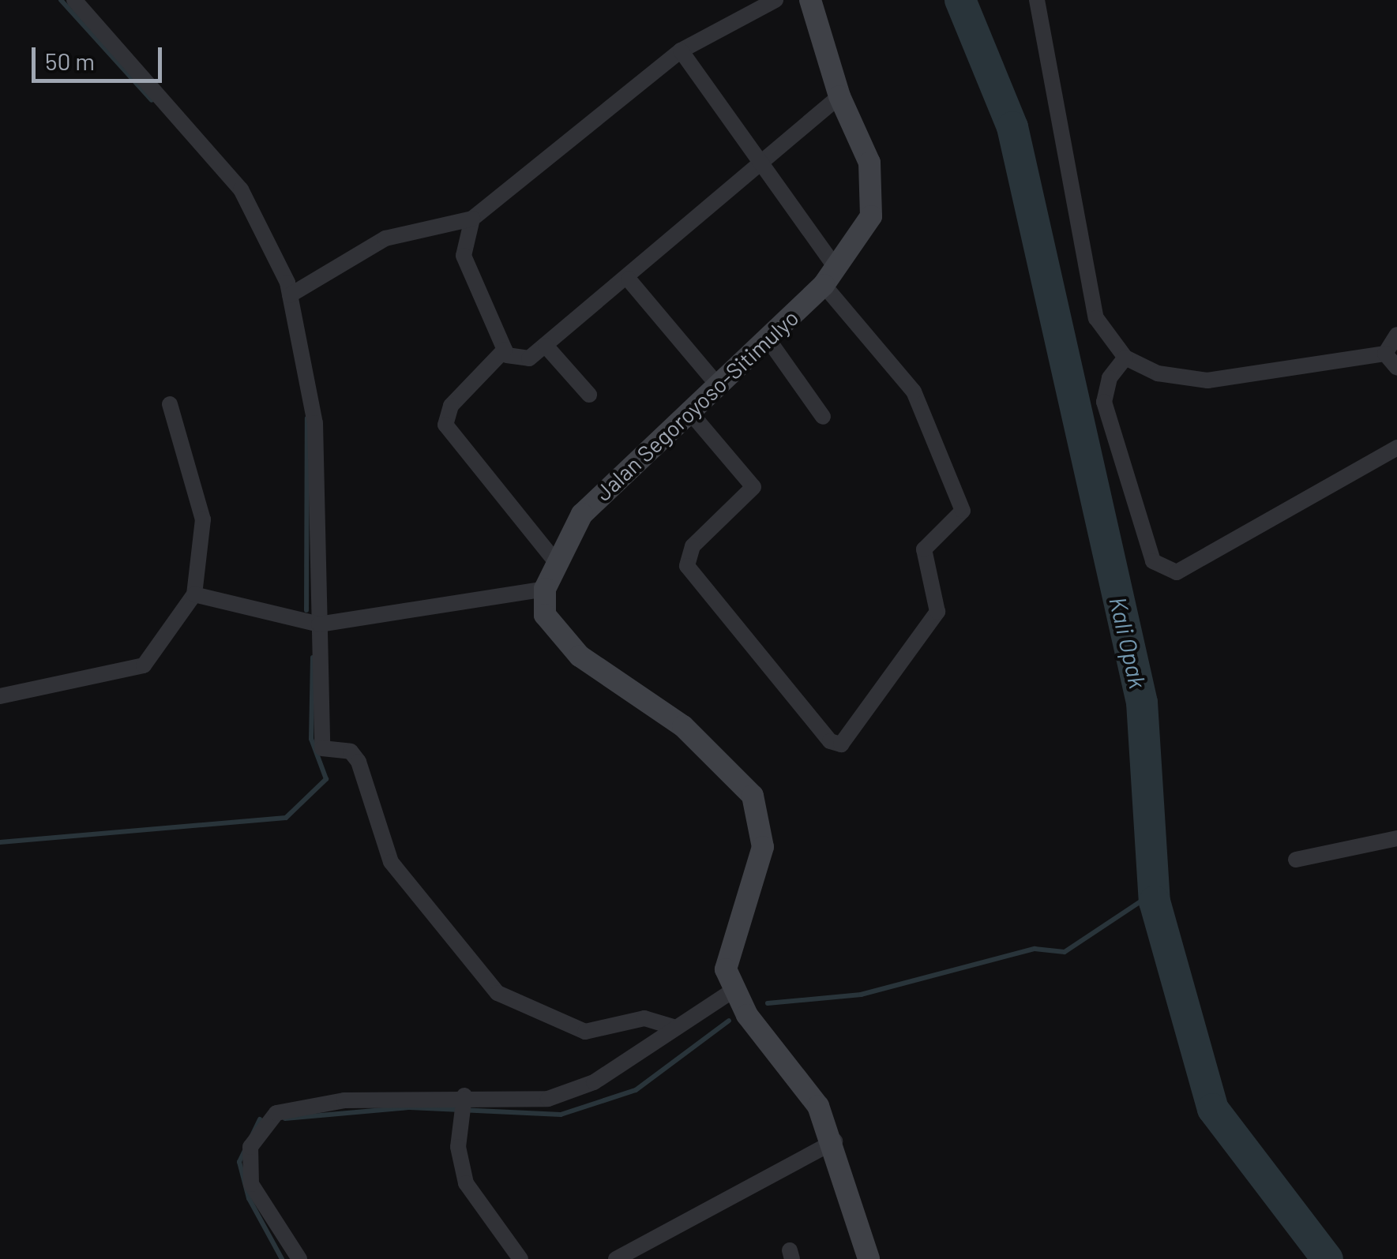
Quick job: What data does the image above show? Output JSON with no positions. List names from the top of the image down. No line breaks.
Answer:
{"streets":{"main road":["Jalan Segoroyoso-Sitimulyo"]},"water":["Kali Opak"],"scale_bar":"50 m"}
